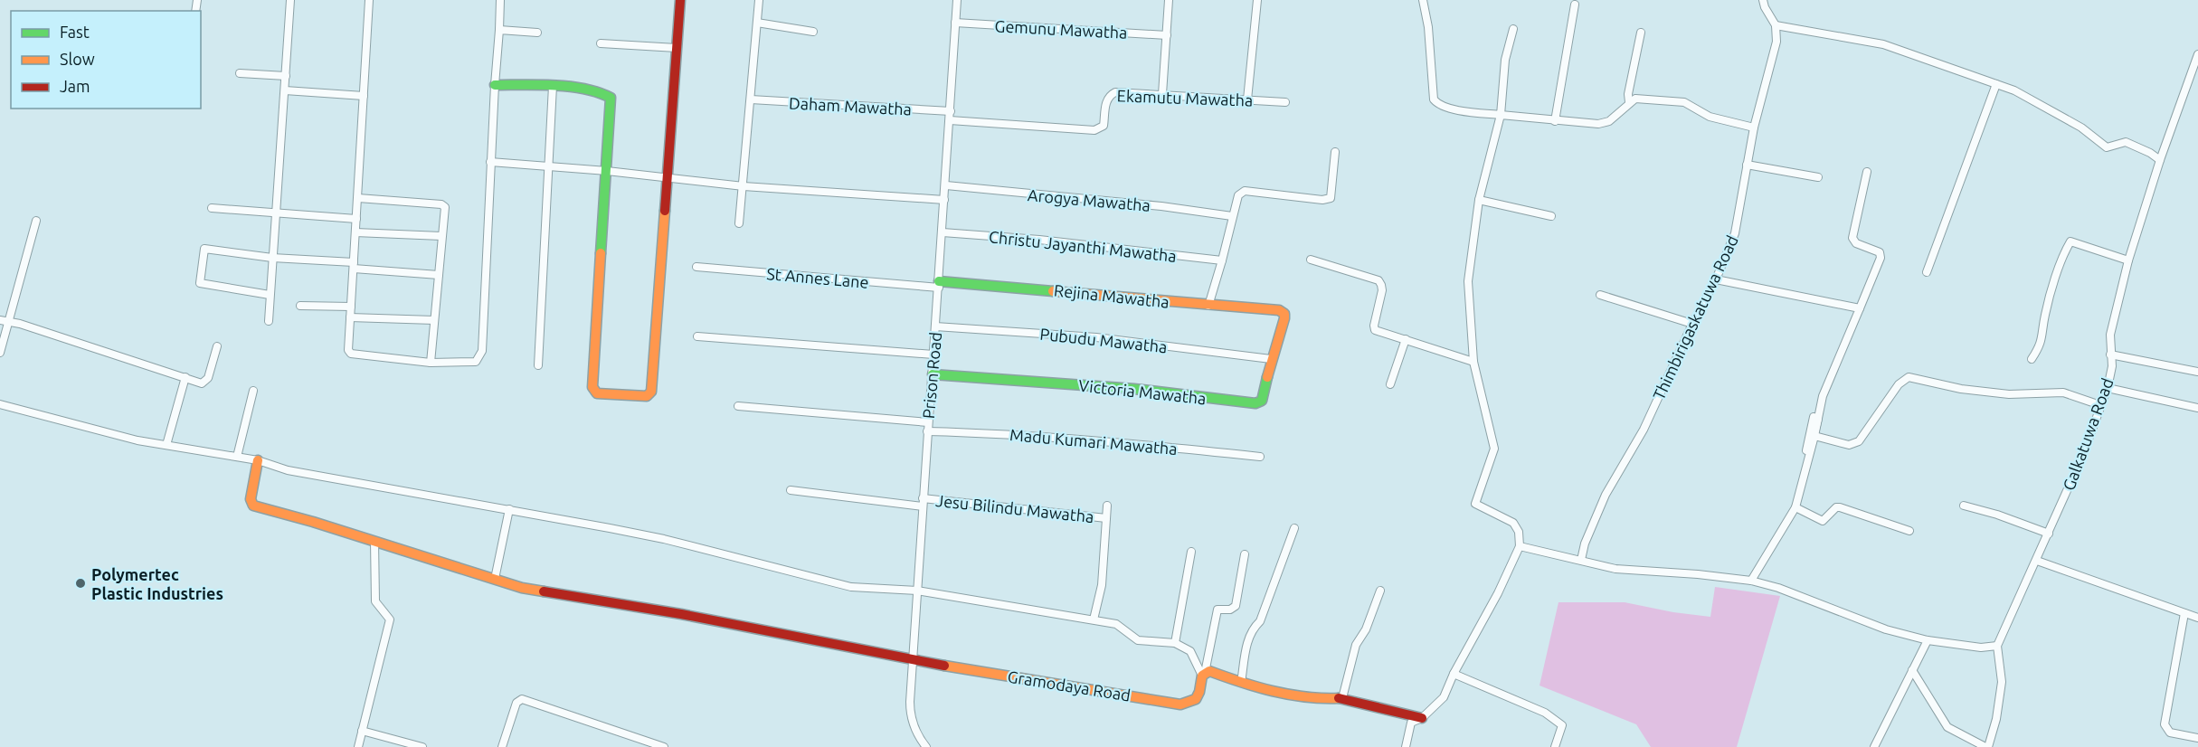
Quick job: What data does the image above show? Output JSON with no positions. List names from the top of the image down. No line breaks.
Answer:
{"streets":{"street":["Gemunu Mawatha","Ekamutu Mawatha","Daham Mawatha","Arogya Mawatha","Christu Jayanthi Mawatha","St Annes Lane","Rejina Mawatha","Thimbirigaskatuwa Road","Pubudu Mawatha","Prison Road","Victoria Mawatha","Galkatuwa Road","Madu Kumari Mawatha","Jesu Bilindu Mawatha","Gramodaya Road"]},"crossings":[["Gemunu Mawatha","Prison Road"],["Ekamutu Mawatha","Prison Road"],["Daham Mawatha","Prison Road"],["Arogya Mawatha","Prison Road"],["Christu Jayanthi Mawatha","Prison Road"],["St Annes Lane","Rejina Mawatha"],["St Annes Lane","Prison Road"],["Rejina Mawatha","Prison Road"],["Rejina Mawatha","Victoria Mawatha"],["Pubudu Mawatha","Prison Road"],["Pubudu Mawatha","Victoria Mawatha"],["Prison Road","Victoria Mawatha"],["Prison Road","Madu Kumari Mawatha"],["Prison Road","Jesu Bilindu Mawatha"],["Prison Road","Gramodaya Road"]],"places":["Polymertec Plastic Industries"],"legend":["Fast","Slow","Jam"]}
